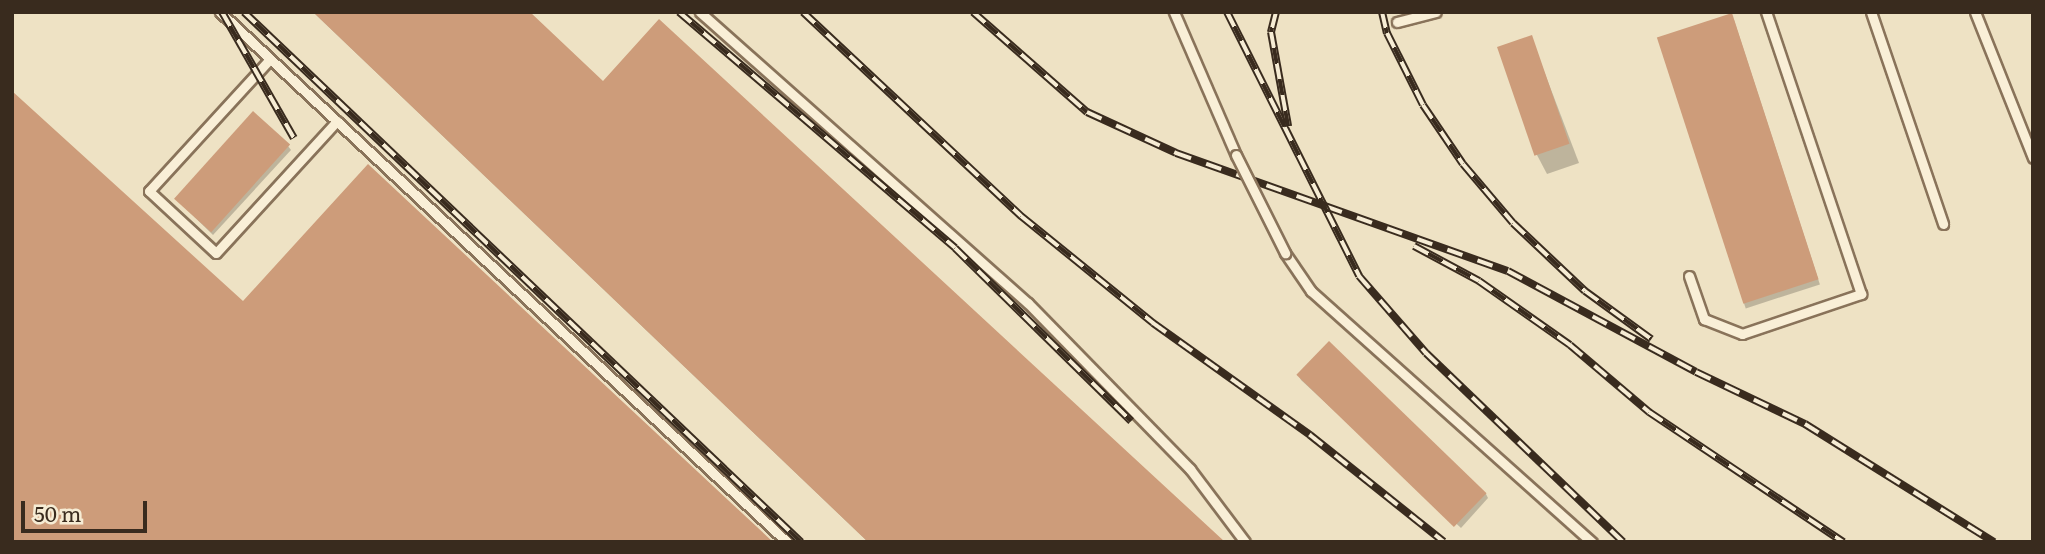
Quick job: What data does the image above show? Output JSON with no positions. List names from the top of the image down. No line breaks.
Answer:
{"scale_bar":"50 m"}
